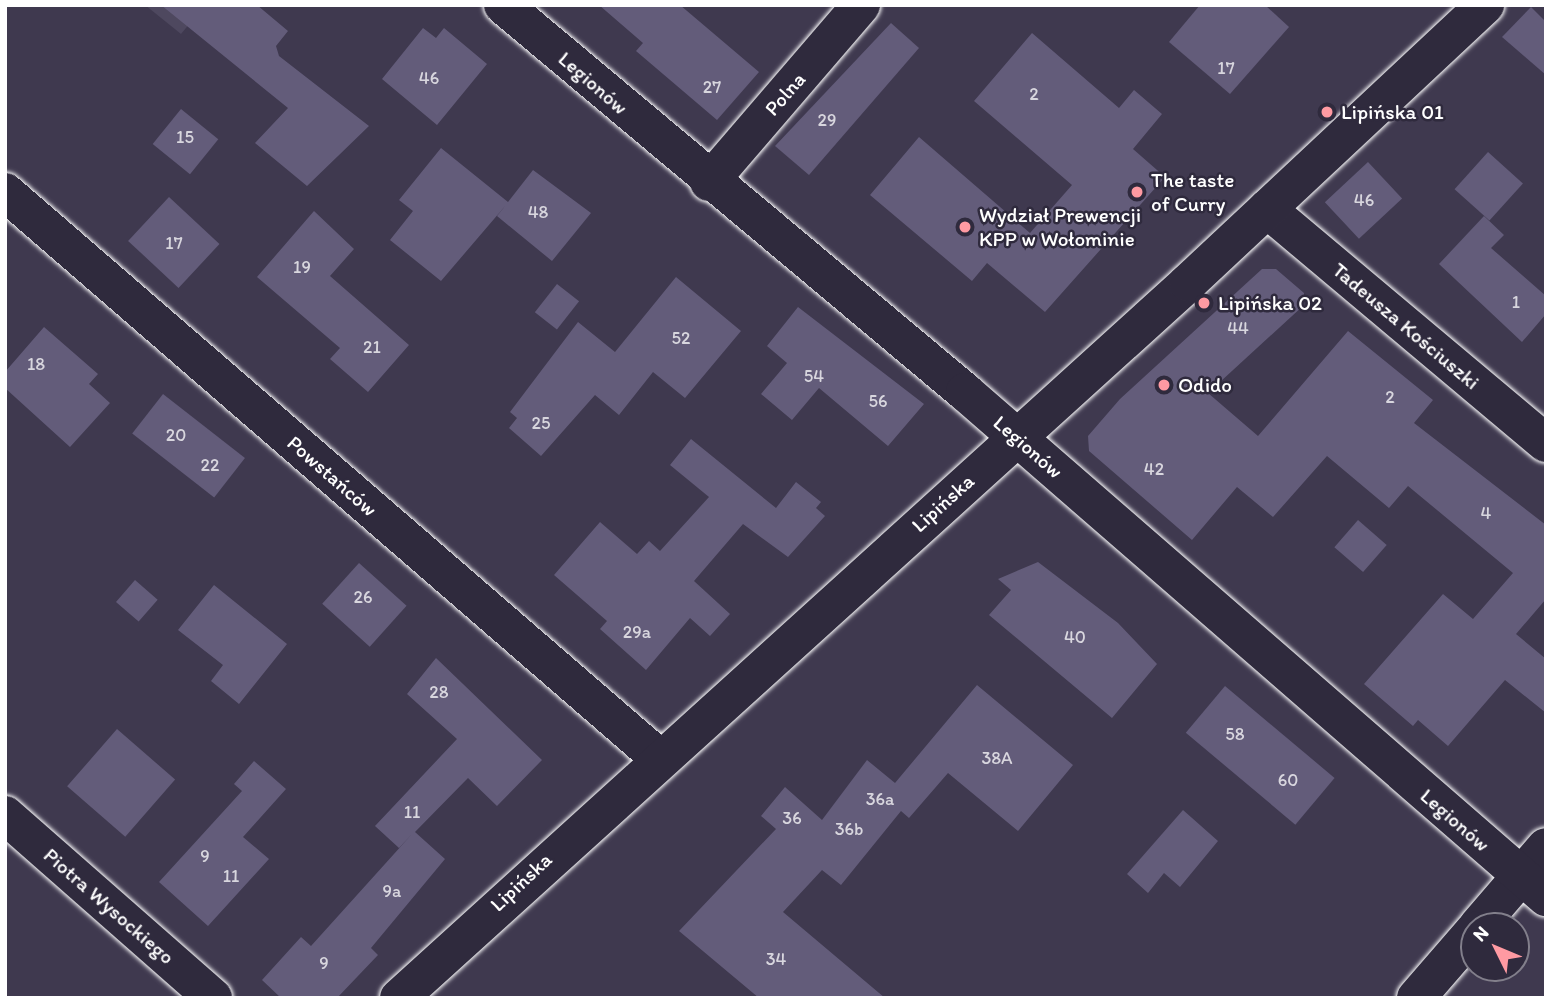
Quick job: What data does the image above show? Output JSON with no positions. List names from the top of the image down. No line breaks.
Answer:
{"streets":{"street":["Legionów","Polna","Tadeusza Kościuszki","Powstańców","Lipińska","Piotra Wysockiego"]},"crossings":[["Legionów","Polna"],["Legionów","Lipińska"],["Tadeusza Kościuszki","Lipińska"],["Powstańców","Lipińska"]],"places":["Lipińska 01","The taste of Curry","Wydział Prewencji KPP w Wołominie","Lipińska 02","Odido"],"house_numbers":["17","46","27","2","29","15","46","48","17","19","1","44","52","21","18","54","2","56","25","20","22","42","4","26","29a","40","28","58","38A","60","36a","11","36","36b","9","11","9a","34","9"],"north":"top left"}
